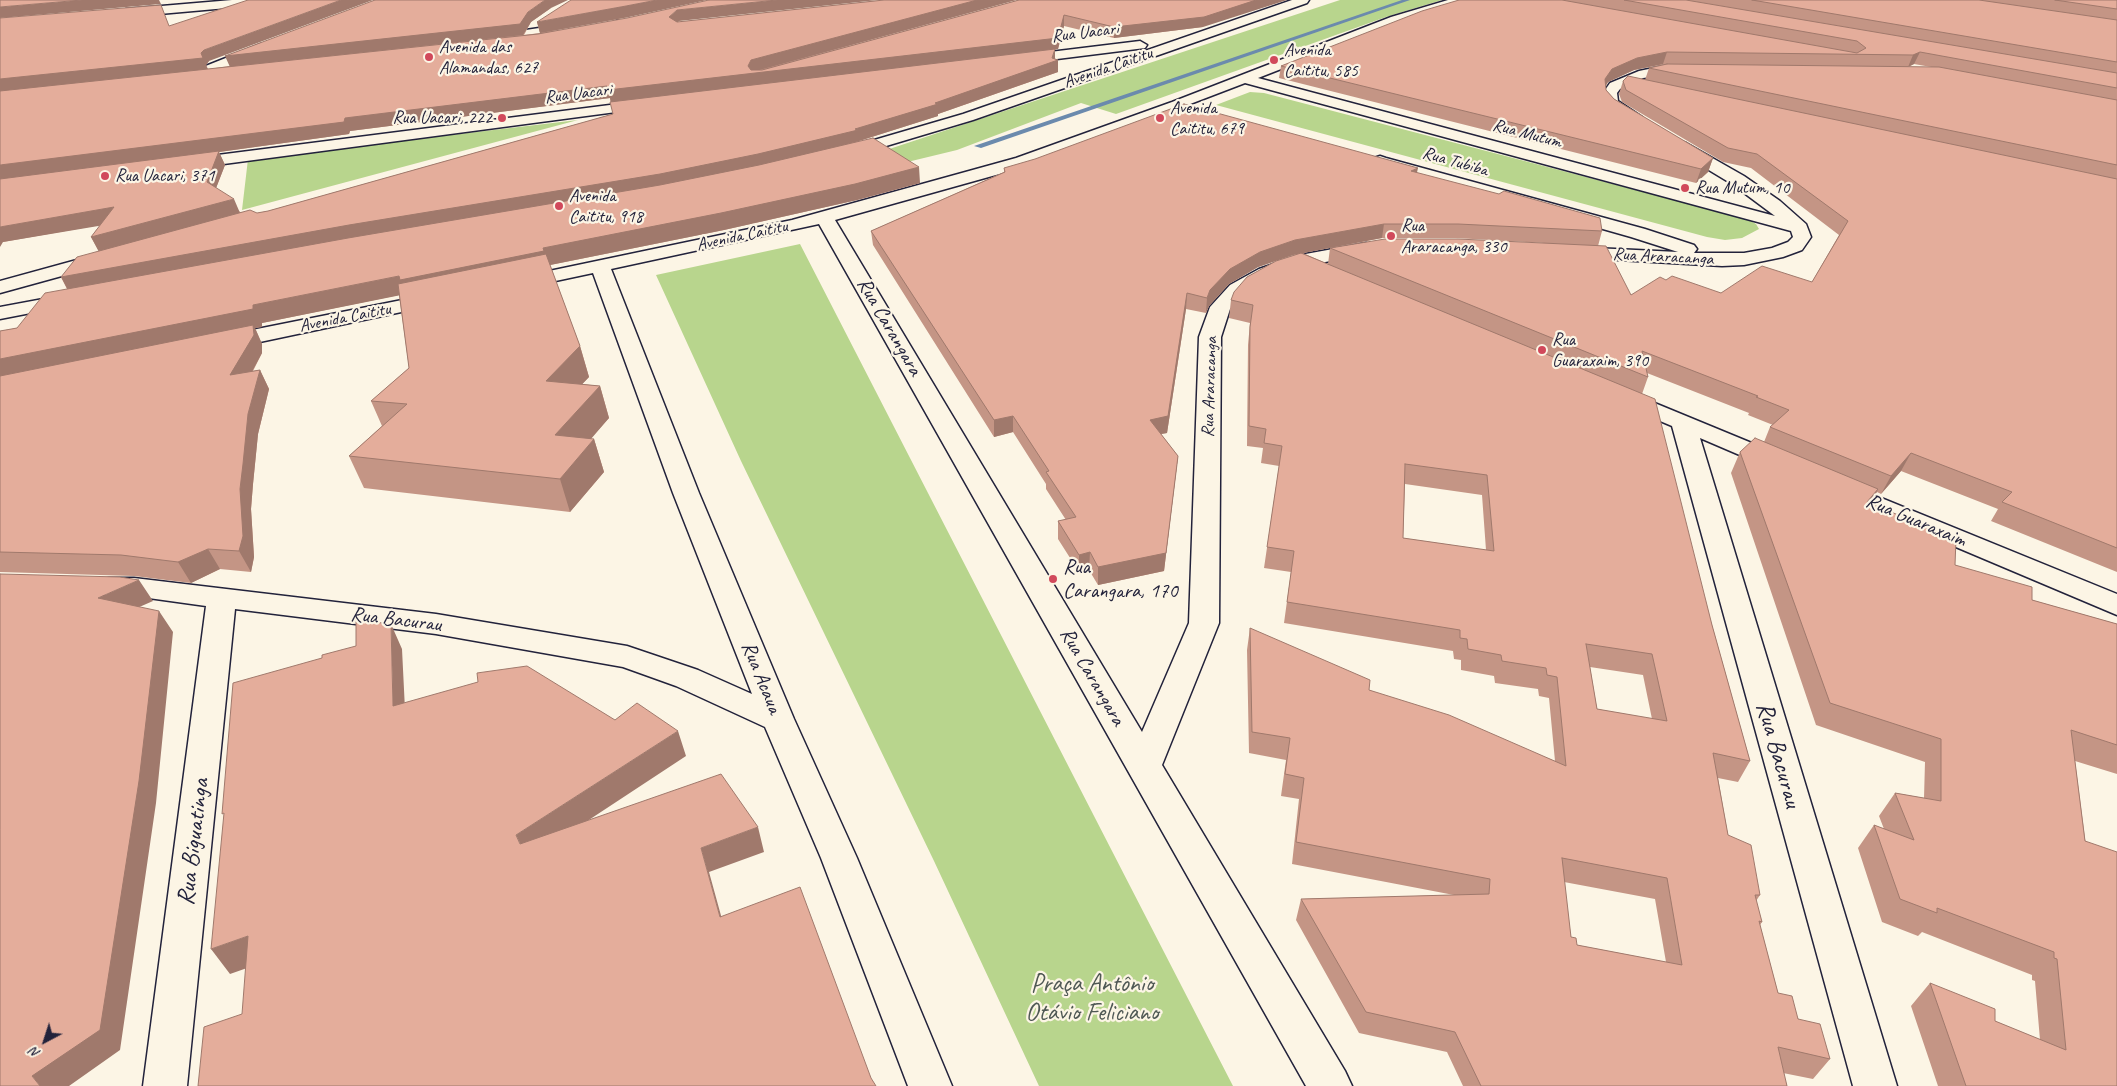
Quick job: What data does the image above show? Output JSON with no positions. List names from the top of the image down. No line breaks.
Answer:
{"streets":{"street":["Rua Uacari","Avenida Caititu","Rua Mutum","Rua Tubiba","Rua Araracanga","Rua Carangara","Rua Guaraxaim","Rua Bacurau","Rua Acaua","Rua Biguatinga"]},"crossings":[["Rua Uacari","Avenida Caititu"],["Avenida Caititu","Rua Mutum"],["Avenida Caititu","Rua Carangara"],["Avenida Caititu","Rua Acaua"],["Rua Mutum","Rua Araracanga"],["Rua Tubiba","Rua Araracanga"],["Rua Araracanga","Rua Carangara"],["Rua Guaraxaim","Rua Bacurau"],["Rua Bacurau","Rua Acaua"],["Rua Bacurau","Rua Biguatinga"]],"parks":["Praça Antônio Otávio Feliciano"],"places":["Avenida das Alamandas, 627","Avenida Caititu, 585","Rua Uacari, 222","Avenida Caititu, 679","Rua Uacari, 371","Rua Mutum, 10","Avenida Caititu, 918","Rua Araracanga, 330","Rua Guaraxaim, 390","Rua Carangara, 170"],"north":"bottom left"}
